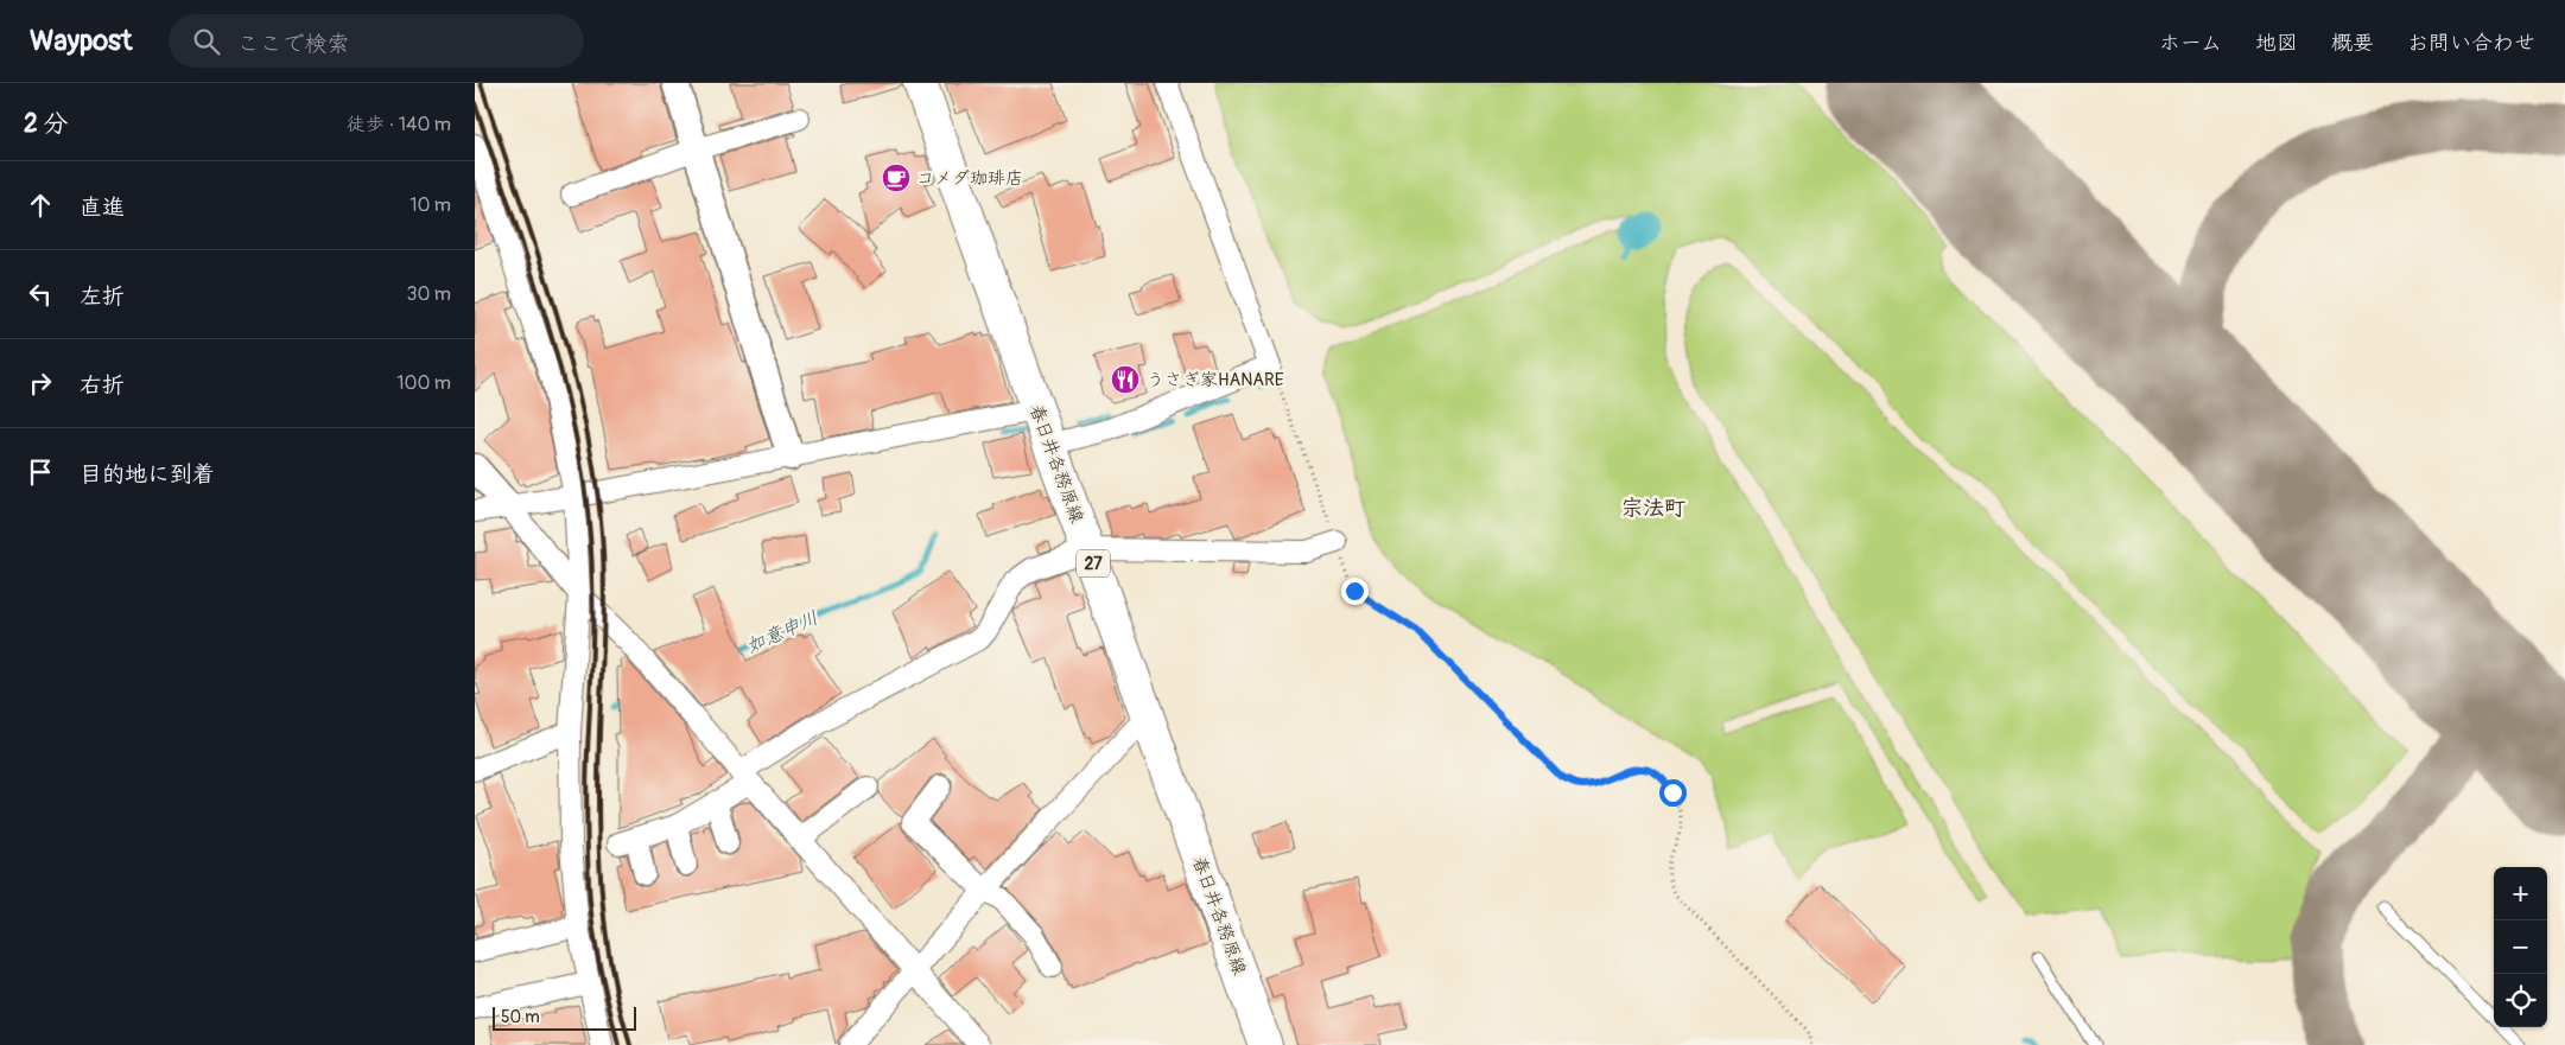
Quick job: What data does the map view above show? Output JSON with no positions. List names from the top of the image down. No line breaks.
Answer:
{"streets":{"main road":["春日井各務原線","27"]},"districts":["宗法町"],"water":["如意申川"],"places":{"cafe":["コメダ珈琲店"],"restaurant":["うさぎ家HANARE"]},"scale_bar":"50 m","page":{"header":"Waypost","search":"ここで検索","nav":["ホーム","地図","概要","お問い合わせ"],"heading":["2 分","徒歩 · 140 m"],"list":[["直進","10 m"],["左折","30 m"],["右折","100 m"],"目的地に到着"],"map_buttons":["+","−"],"scale":"50 m"}}
